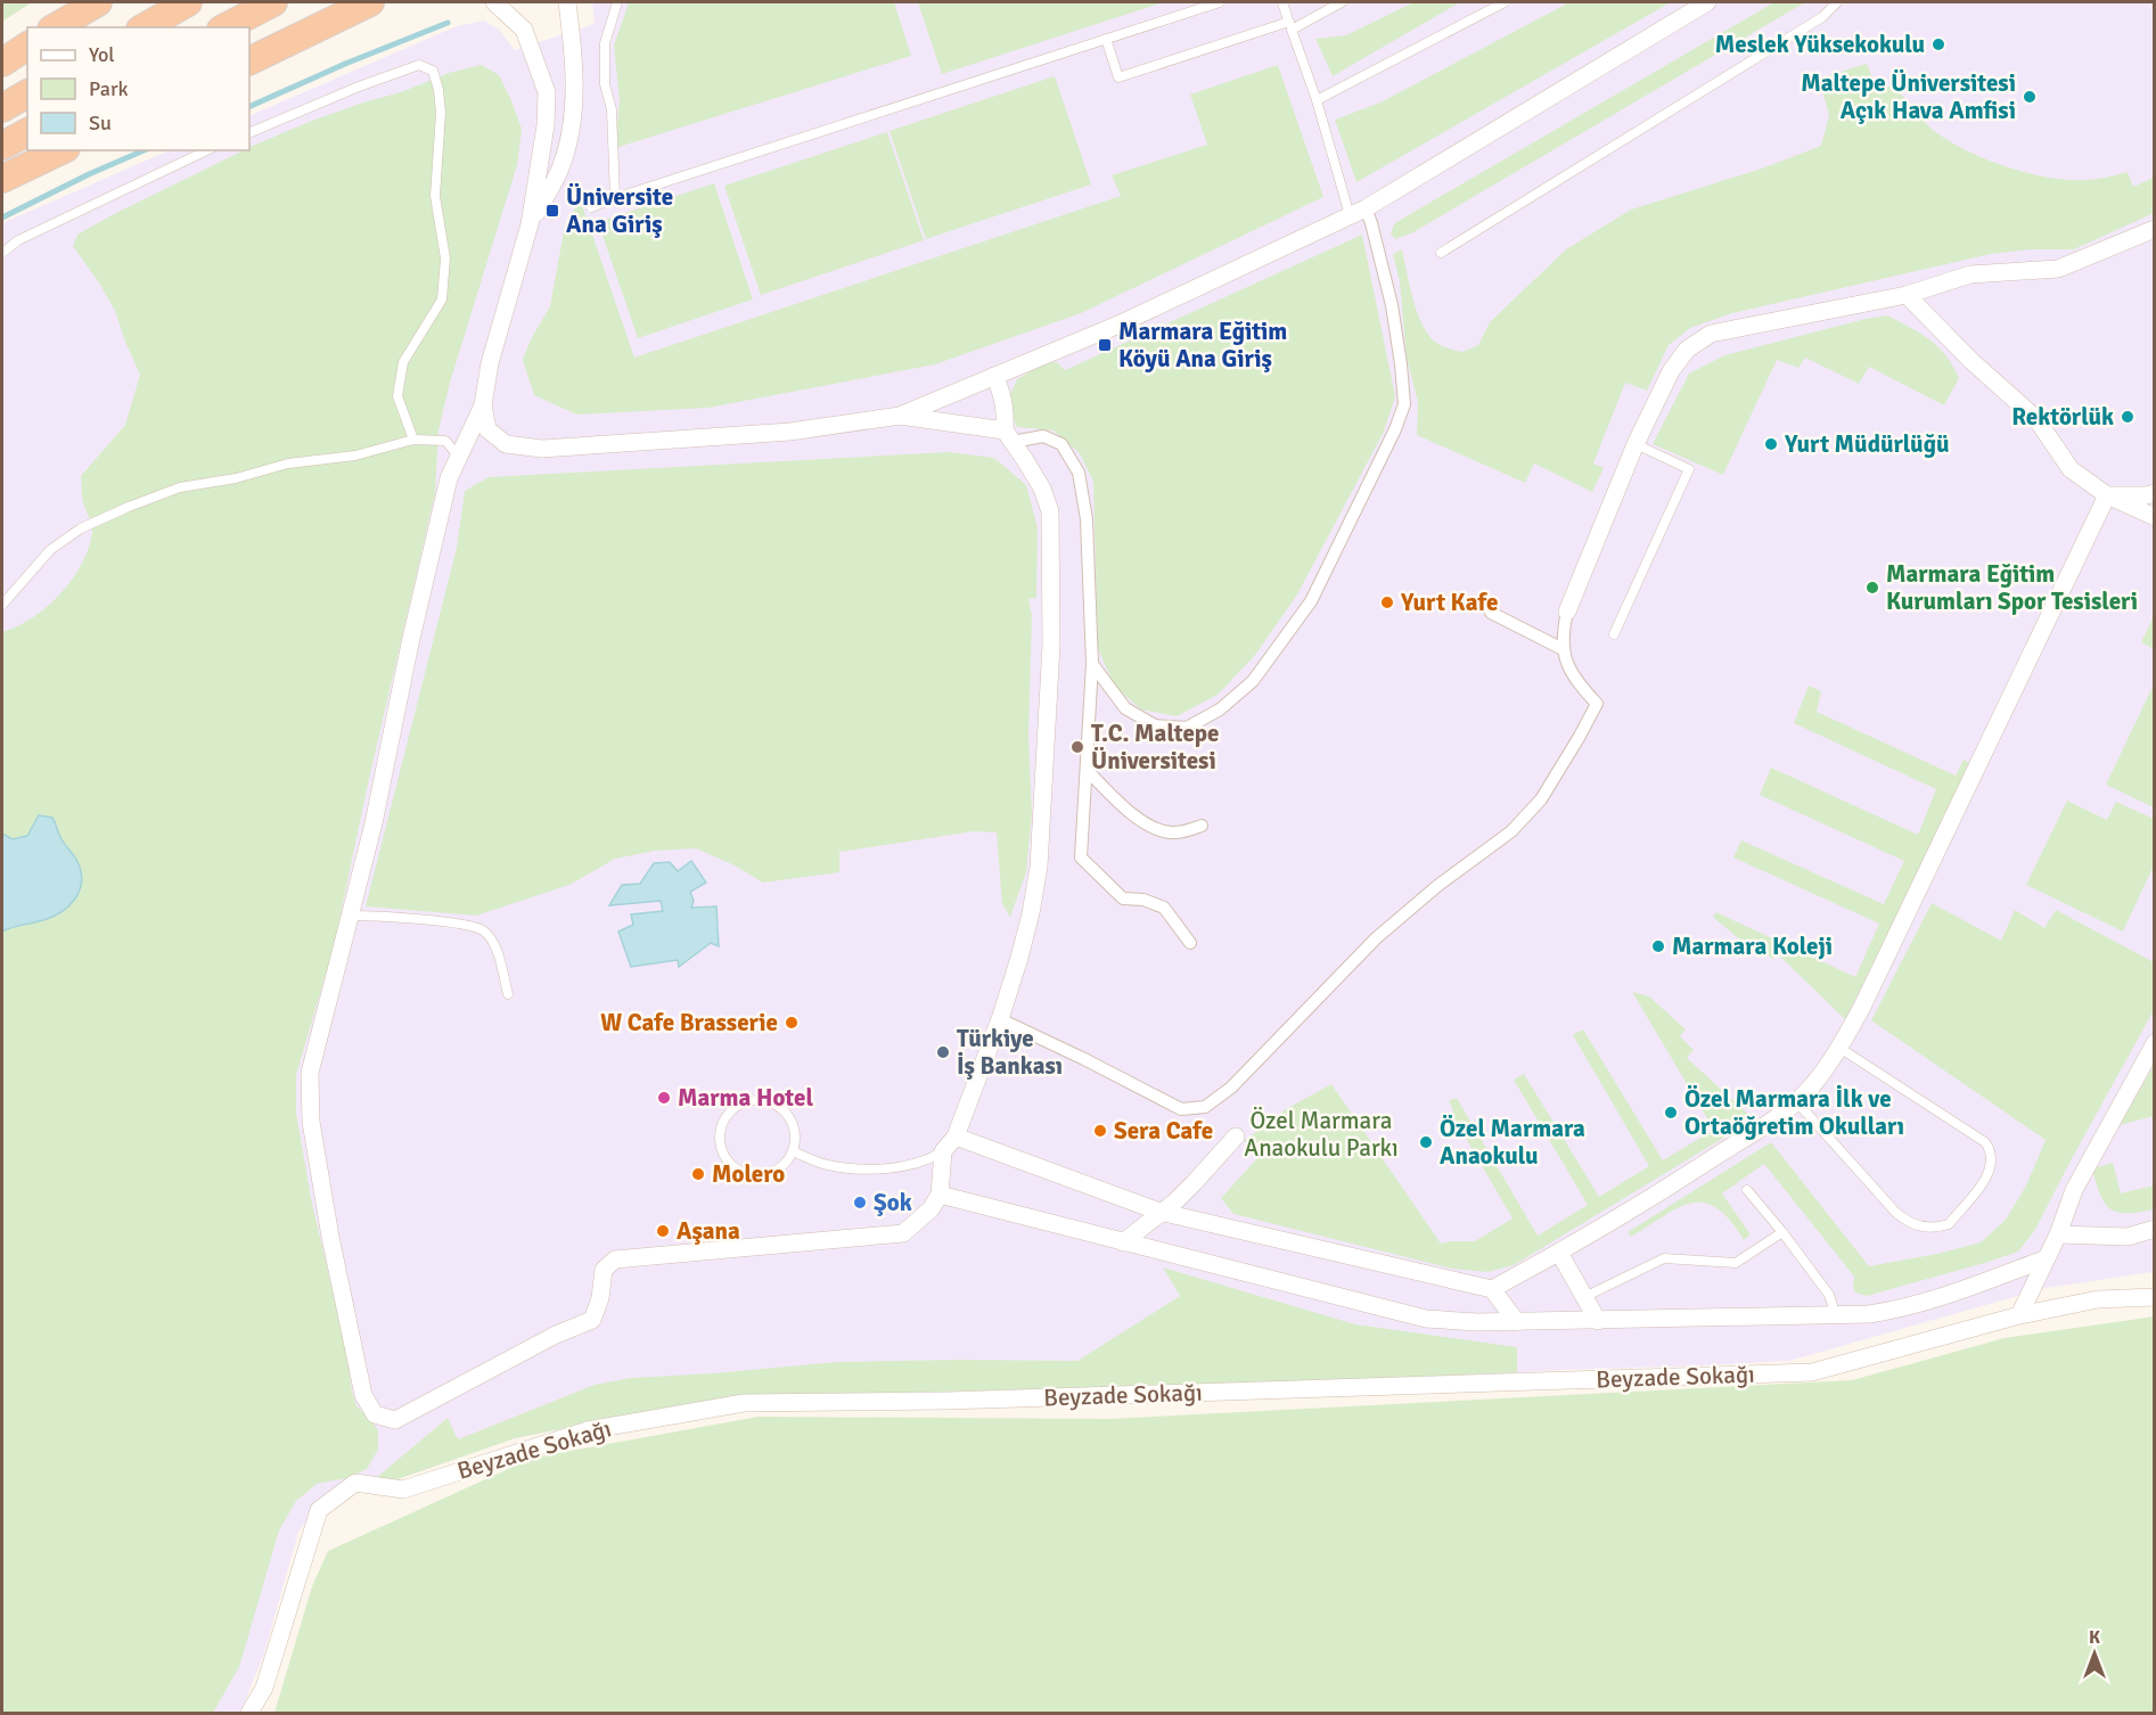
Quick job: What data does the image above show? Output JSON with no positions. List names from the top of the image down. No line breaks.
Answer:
{"streets":{"street":["Beyzade Sokağı"]},"parks":["Özel Marmara Anaokulu Parkı"],"places":{"other":["Meslek Yüksekokulu","Maltepe Üniversitesi Açık Hava Amfisi","Rektörlük","Yurt Müdürlüğü","Marmara Eğitim Kurumları Spor Tesisleri","Yurt Kafe","T.C. Maltepe Üniversitesi","Marmara Koleji","W Cafe Brasserie","Türkiye İş Bankası","Marma Hotel","Özel Marmara İlk ve Ortaöğretim Okulları","Sera Cafe","Özel Marmara Anaokulu","Molero","Şok","Aşana"],"transit":["Üniversite Ana Giriş","Marmara Eğitim Köyü Ana Giriş"]},"legend":["Yol","Park","Su"],"north":"top"}
